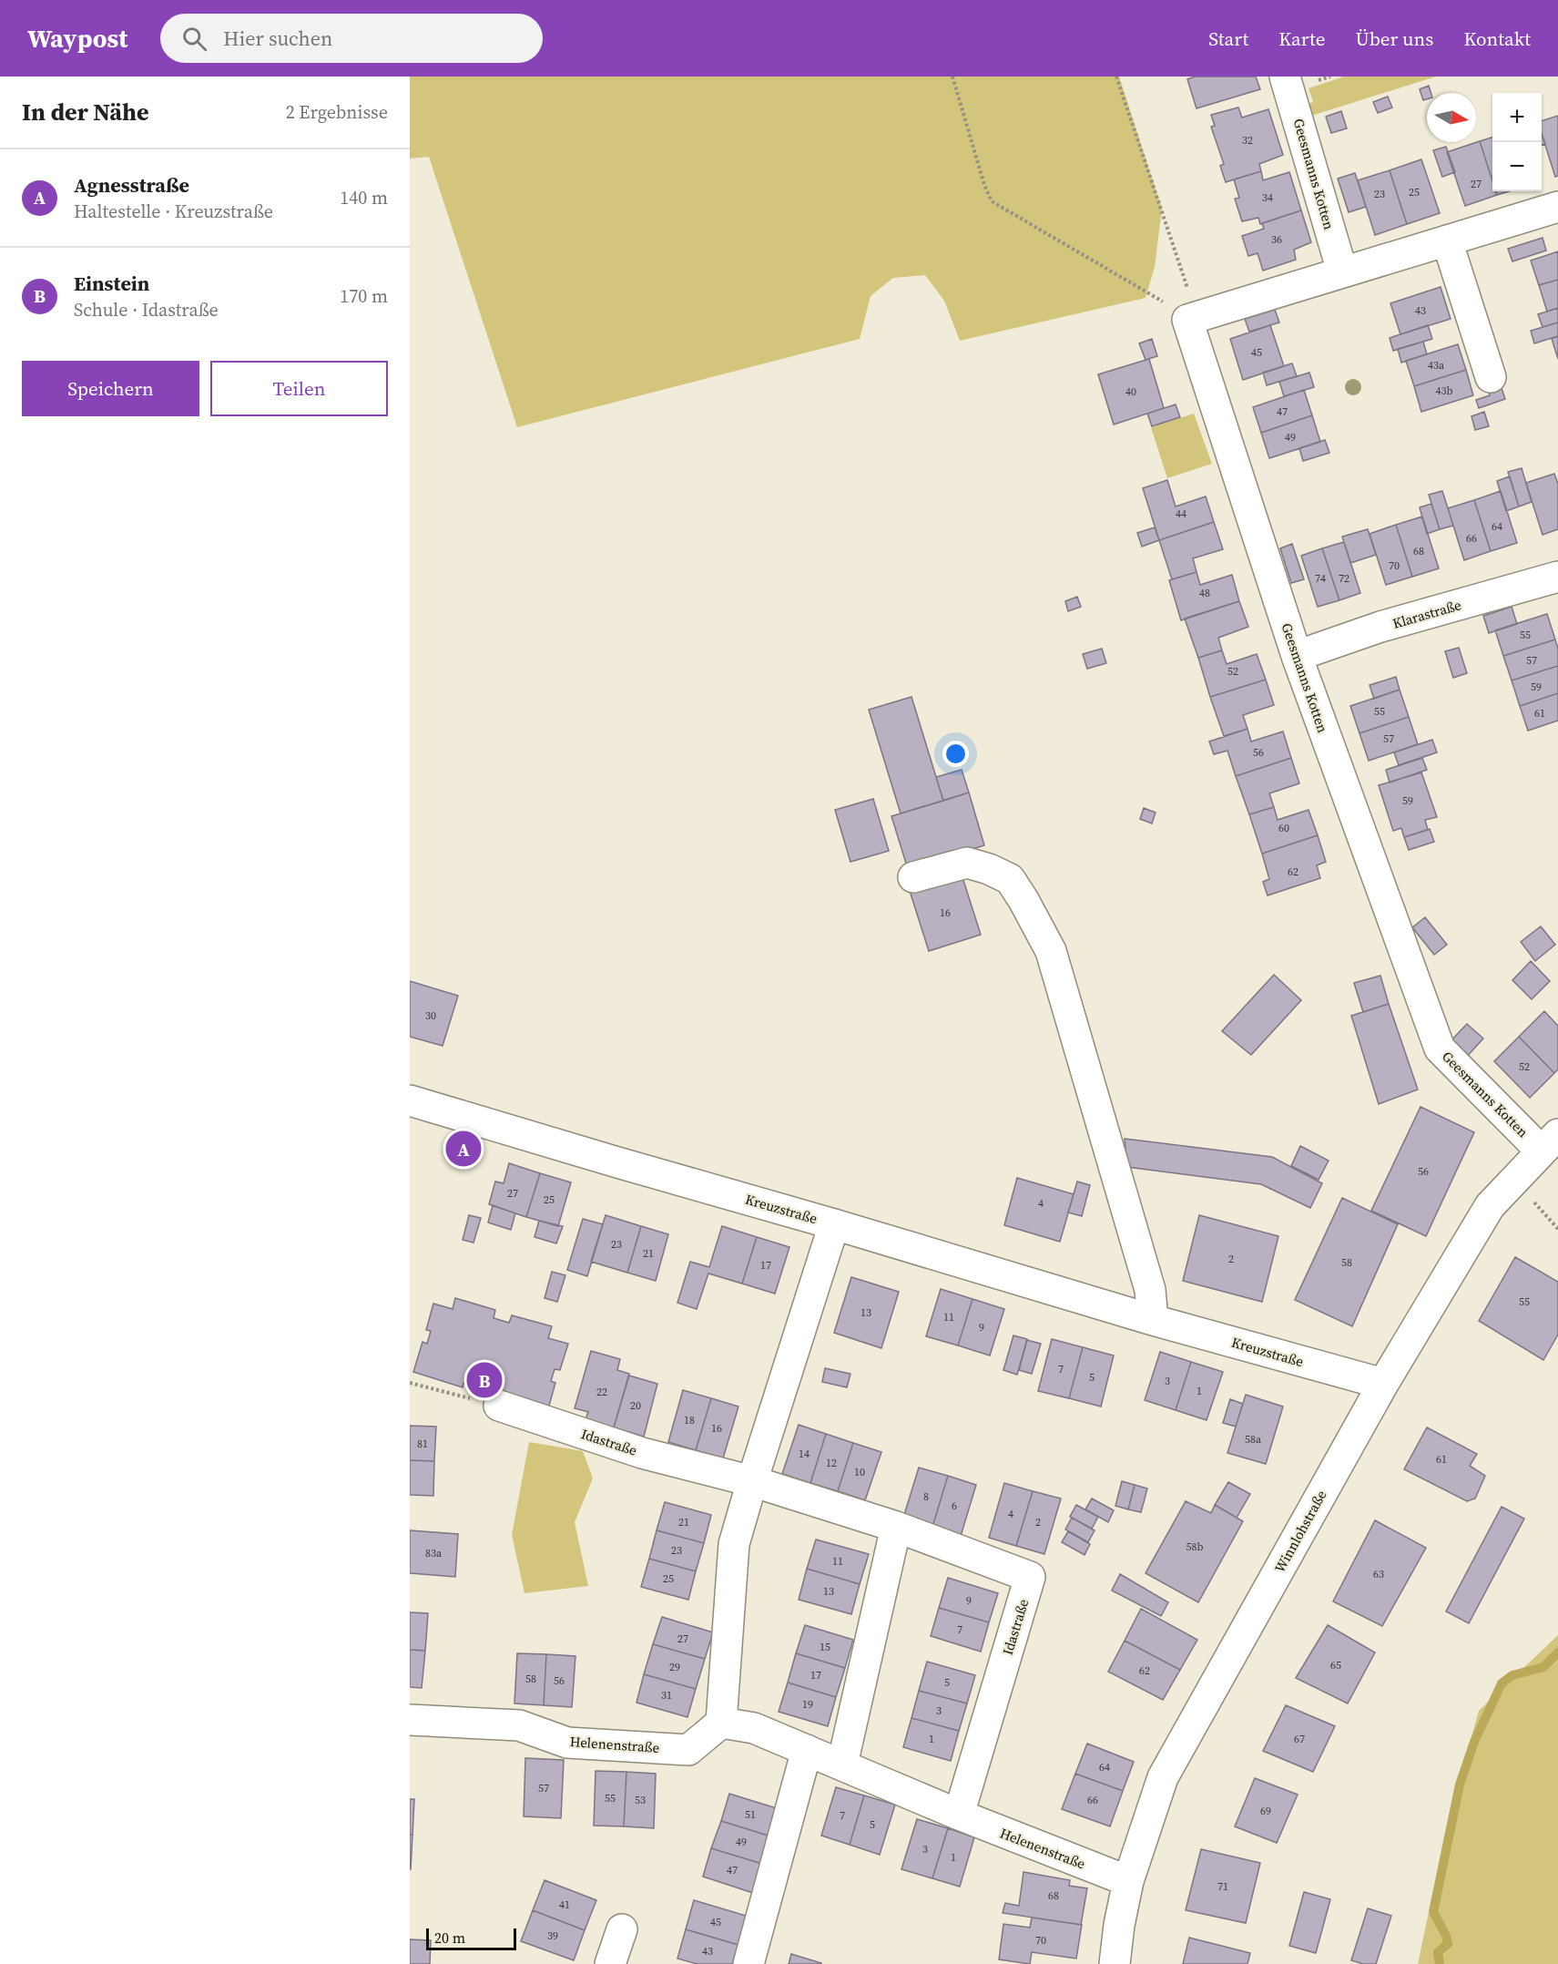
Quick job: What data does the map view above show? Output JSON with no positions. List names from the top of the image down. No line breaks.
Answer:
{"streets":{"street":["Geesmanns Kotten","Klarastraße","Kreuzstraße","Idastraße","Winnlohstraße","Helenenstraße"]},"crossings":[["Geesmanns Kotten","Klarastraße"],["Geesmanns Kotten","Winnlohstraße"],["Kreuzstraße","Winnlohstraße"],["Idastraße","Helenenstraße"],["Winnlohstraße","Helenenstraße"]],"house_numbers":["32","27","25","23","34","36","43","45","43a","43b","40","47","49","44","64","66","68","70","74","72","48","55","57","52","59","55","61","57","56","59","60","62","16","30","52","56","27","25","4","23","21","2","58","17","55","13","11","9","7","5","3","1","22","20","18","16","58a","81","14","61","12","10","8","6","4","21","2","58b","23","83a","11","63","25","13","9","7","27","15","65","29","62","17","58","56","5","31","19","3","1","67","64","57","55","53","66","69","51","7","5","49","3","1","47","71","68","41","45","39","70","43"],"scale_bar":"20 m","north":"right","page":{"header":"Waypost","search":"Hier suchen","nav":["Start","Karte","Über uns","Kontakt"],"heading":["In der Nähe","2 Ergebnisse"],"map_buttons":["+","−"],"list":[{"mark":"A","name":"Agnesstraße","note":"Haltestelle · Kreuzstraße","value":"140 m"},{"mark":"B","name":"Einstein","note":"Schule · Idastraße","value":"170 m"}],"buttons":["Speichern","Teilen"],"pins":["A","B"],"scale":"20 m"}}
